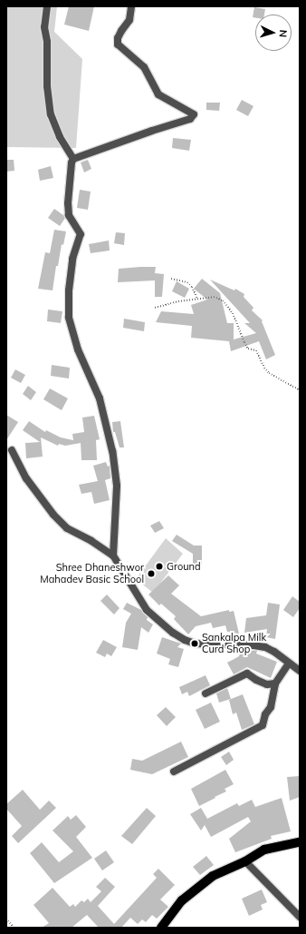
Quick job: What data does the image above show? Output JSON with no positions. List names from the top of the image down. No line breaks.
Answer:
{"places":["Ground","Shree Dhaneshwor Mahadev Basic School","Sankalpa Milk Curd Shop"],"north":"right"}
